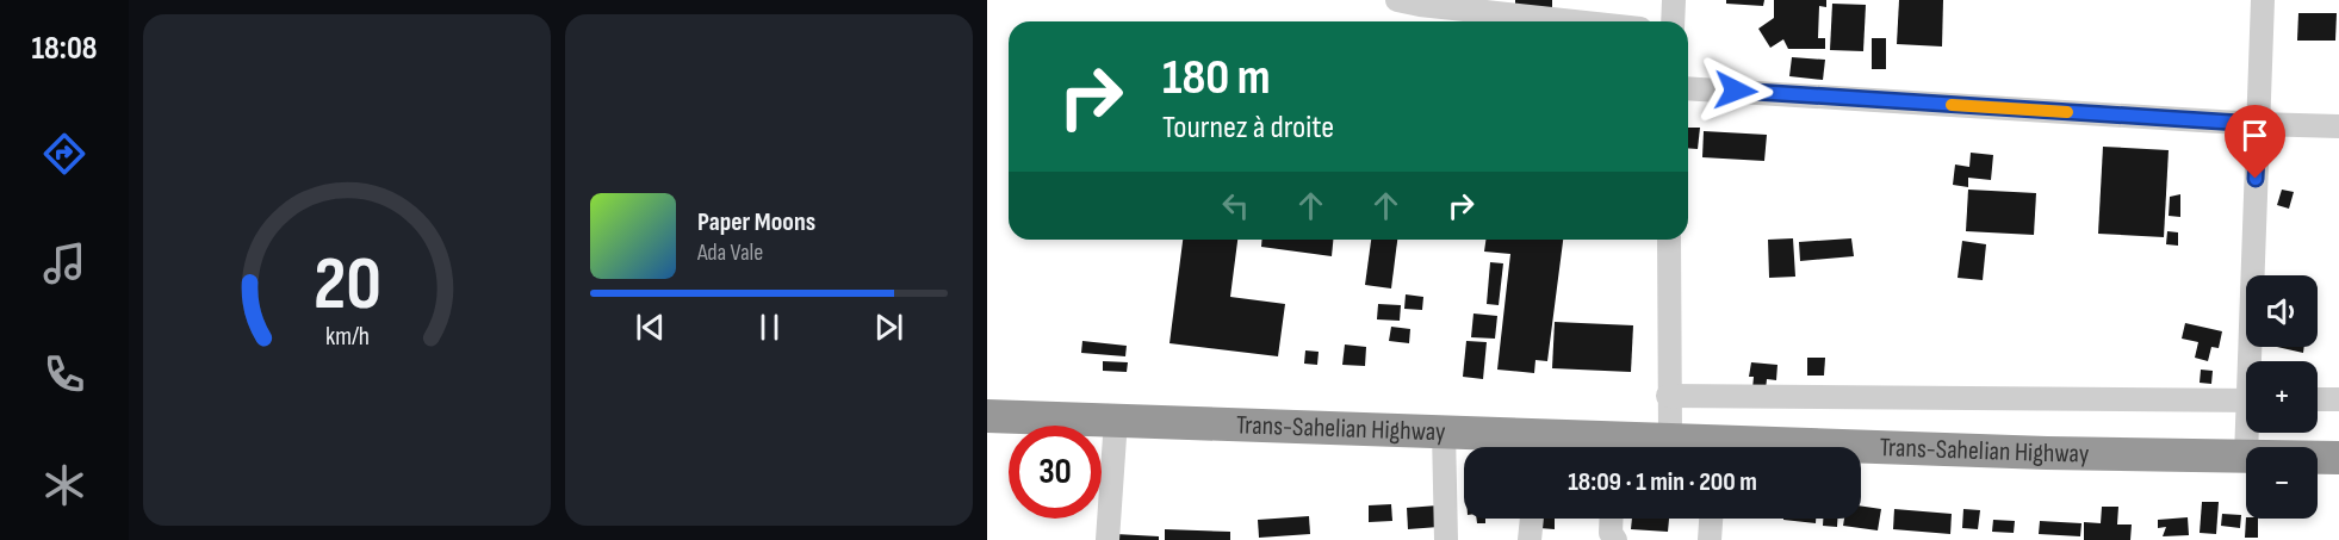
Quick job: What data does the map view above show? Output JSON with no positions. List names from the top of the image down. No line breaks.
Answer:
{"streets":{"highway":["Trans-Sahelian Highway"]},"page":{"tabs":"18:08","turn":["180 m","Tournez à droite"],"song":["Paper Moons","Ada Vale"],"map_buttons":["+","−"],"limit":"30","trip":"18:09 · 1 min · 200 m","gauge":["20","km/h"]}}
